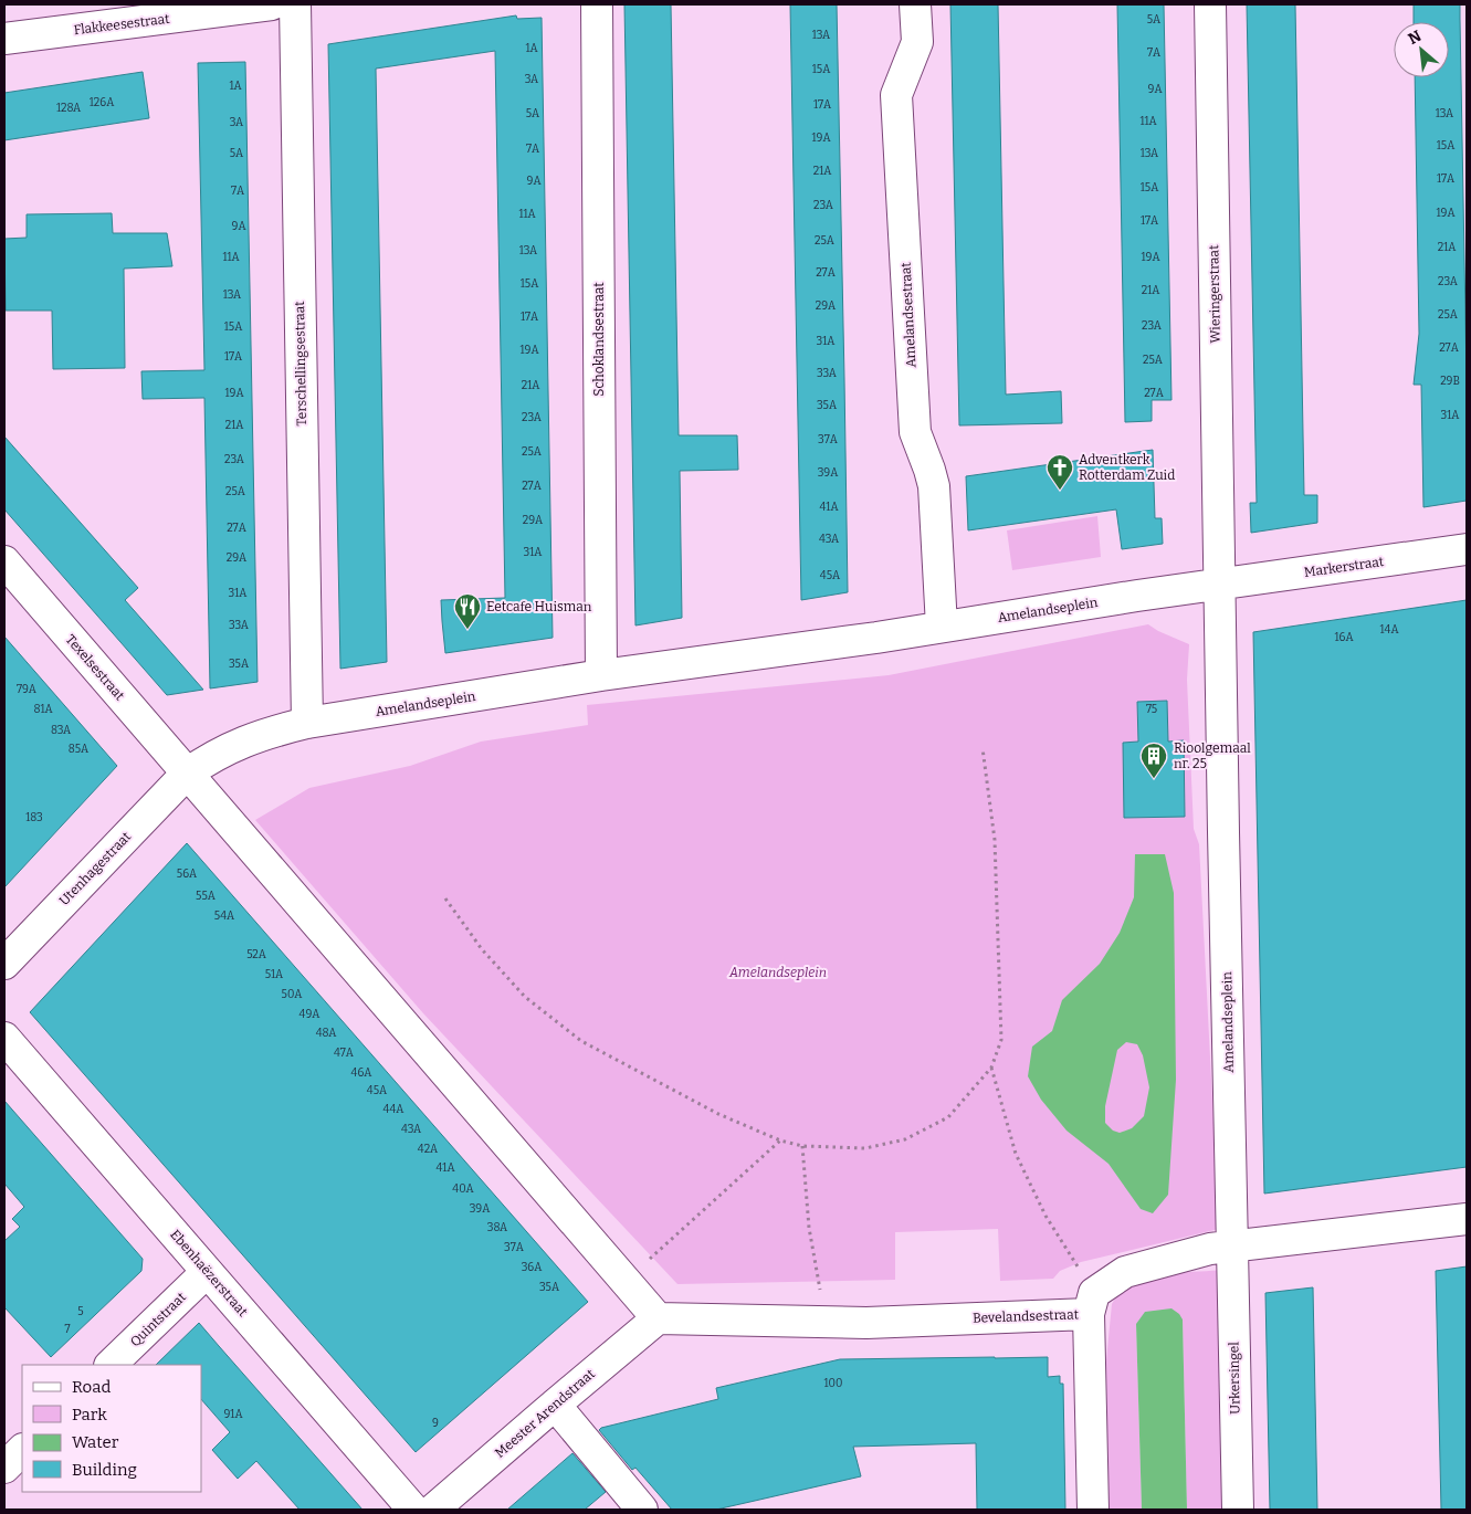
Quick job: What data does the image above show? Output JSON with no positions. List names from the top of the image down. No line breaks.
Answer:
{"streets":{"street":["Flakkeesestraat","Wieringerstraat","Amelandsestraat","Schoklandsestraat","Terschellingsestraat","Markerstraat","Amelandseplein","Texelsestraat","Utenhagestraat","Ebenhaëzerstraat","Bevelandsestraat","Quintstraat","Urkersingel","Meester Arendstraat"]},"crossings":[["Wieringerstraat","Markerstraat"],["Wieringerstraat","Amelandseplein"],["Amelandsestraat","Amelandseplein"],["Schoklandsestraat","Amelandseplein"],["Terschellingsestraat","Amelandseplein"],["Markerstraat","Amelandseplein"],["Amelandseplein","Texelsestraat"],["Amelandseplein","Utenhagestraat"],["Amelandseplein","Urkersingel"],["Texelsestraat","Utenhagestraat"],["Ebenhaëzerstraat","Quintstraat"],["Bevelandsestraat","Meester Arendstraat"]],"parks":["Amelandseplein"],"places":{"church":["Adventkerk Rotterdam Zuid"],"restaurant":["Eetcafe Huisman"],"building":["Rioolgemaal nr. 25"]},"house_numbers":["5A","13A","1A","7A","15A","3A","1A","9A","126A","17A","128A","5A","13A","11A","3A","19A","15A","7A","5A","13A","21A","17A","9A","15A","7A","23A","19A","11A","17A","9A","25A","21A","13A","11A","19A","27A","23A","15A","21A","13A","29A","25A","17A","23A","15A","31A","27A","19A","17A","25A","33A","29B","21A","19A","27A","35A","31A","23A","21A","37A","25A","23A","39A","27A","25A","41A","29A","27A","43A","31A","29A","45A","31A","33A","14A","16A","35A","79A","81A","75","83A","85A","183","56A","55A","54A","52A","51A","50A","49A","48A","47A","46A","45A","44A","43A","42A","41A","40A","39A","38A","37A","36A","35A","5","7","100","91A","9"],"legend":["Road","Park","Water","Building"],"north":"top left"}
